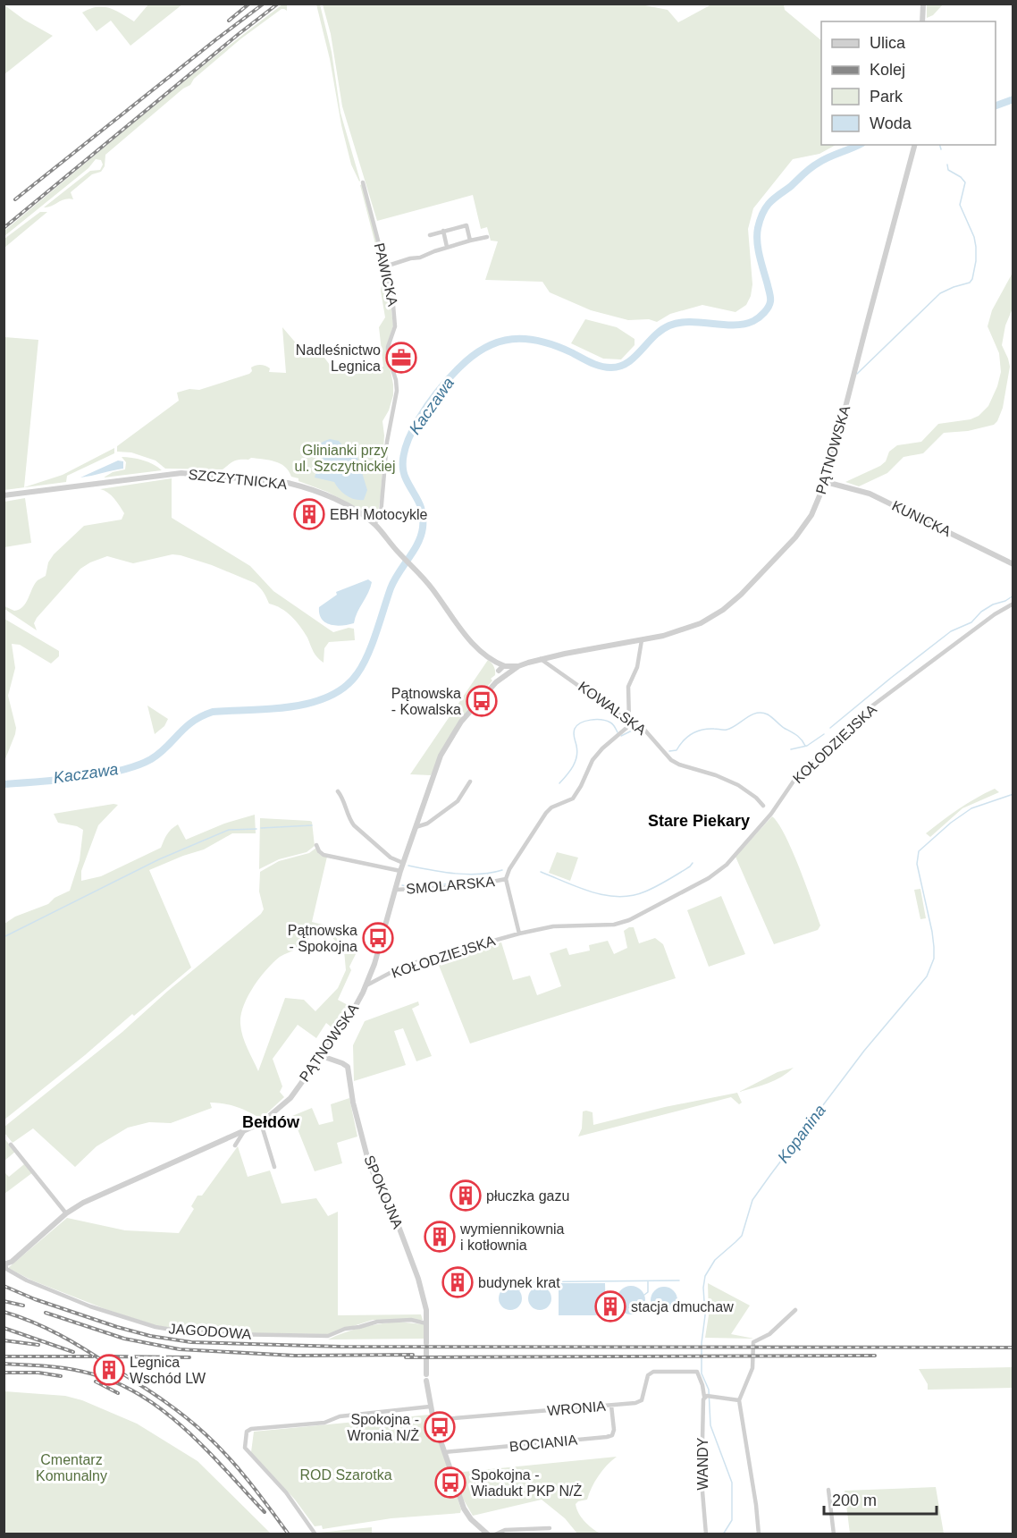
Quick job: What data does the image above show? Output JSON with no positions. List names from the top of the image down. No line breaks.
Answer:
{"streets":{"street":["PAWICKA","PĄTNOWSKA","SZCZYTNICKA","KUNICKA","KOWALSKA","KOŁODZIEJSKA","SMOLARSKA","SPOKOJNA","JAGODOWA","WRONIA","BOCIANIA","WANDY"]},"crossings":[["PAWICKA","SZCZYTNICKA"],["PĄTNOWSKA","SZCZYTNICKA"],["PĄTNOWSKA","KUNICKA"],["PĄTNOWSKA","KOWALSKA"],["PĄTNOWSKA","KOŁODZIEJSKA"],["PĄTNOWSKA","SMOLARSKA"],["PĄTNOWSKA","SPOKOJNA"],["PĄTNOWSKA","JAGODOWA"],["SPOKOJNA","JAGODOWA"],["WRONIA","BOCIANIA"],["WRONIA","WANDY"]],"districts":["Stare Piekary","Bełdów"],"water":["Kaczawa","Kopanina"],"parks":["Glinianki przy ul. Szczytnickiej","Cmentarz Komunalny","ROD Szarotka"],"places":{"office":["Nadleśnictwo Legnica"],"building":["EBH Motocykle","płuczka gazu","wymiennikownia i kotłownia","budynek krat","stacja dmuchaw","Legnica Wschód LW"],"bus stop":["Pątnowska - Kowalska","Pątnowska - Spokojna","Spokojna - Wronia N/Ż","Spokojna - Wiadukt PKP N/Ż"]},"legend":["Ulica","Kolej","Park","Woda"],"scale_bar":"200 m"}
